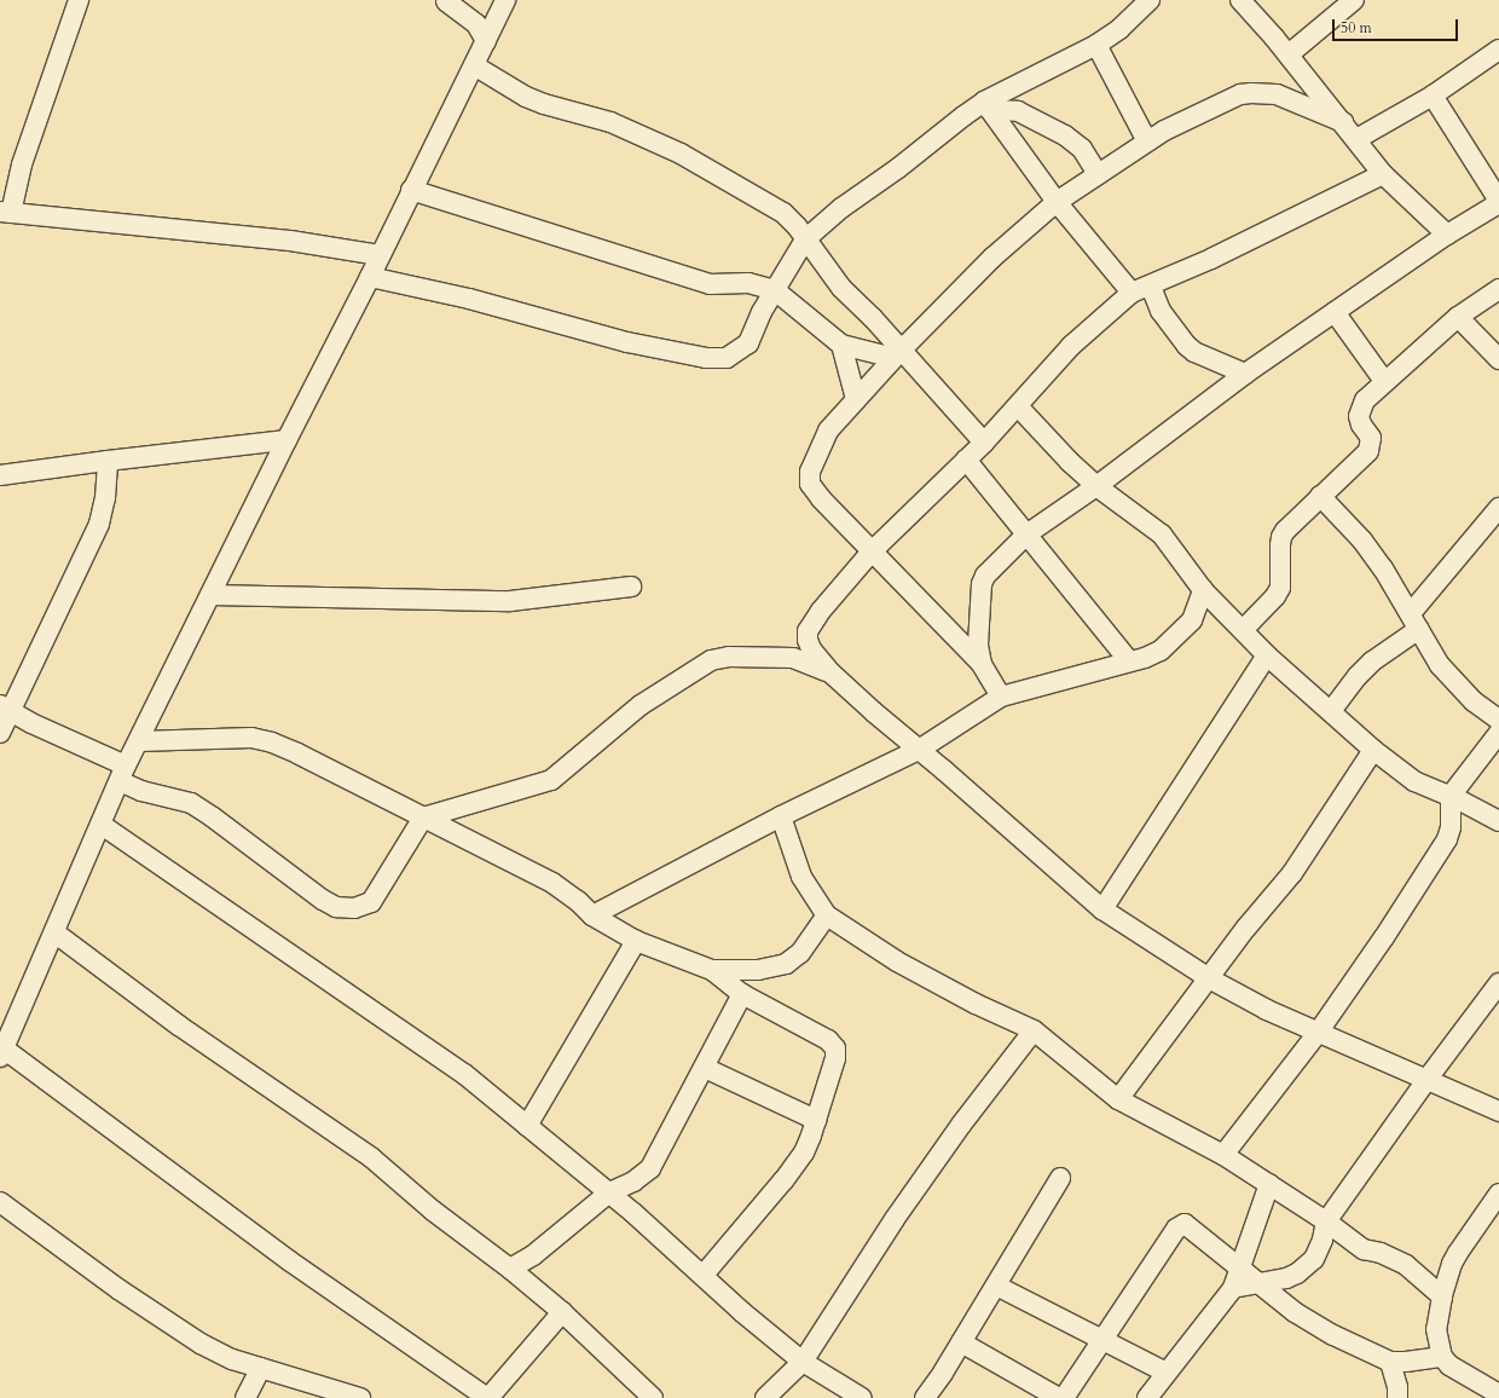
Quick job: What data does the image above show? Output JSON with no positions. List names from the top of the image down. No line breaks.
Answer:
{"scale_bar":"50 m"}
